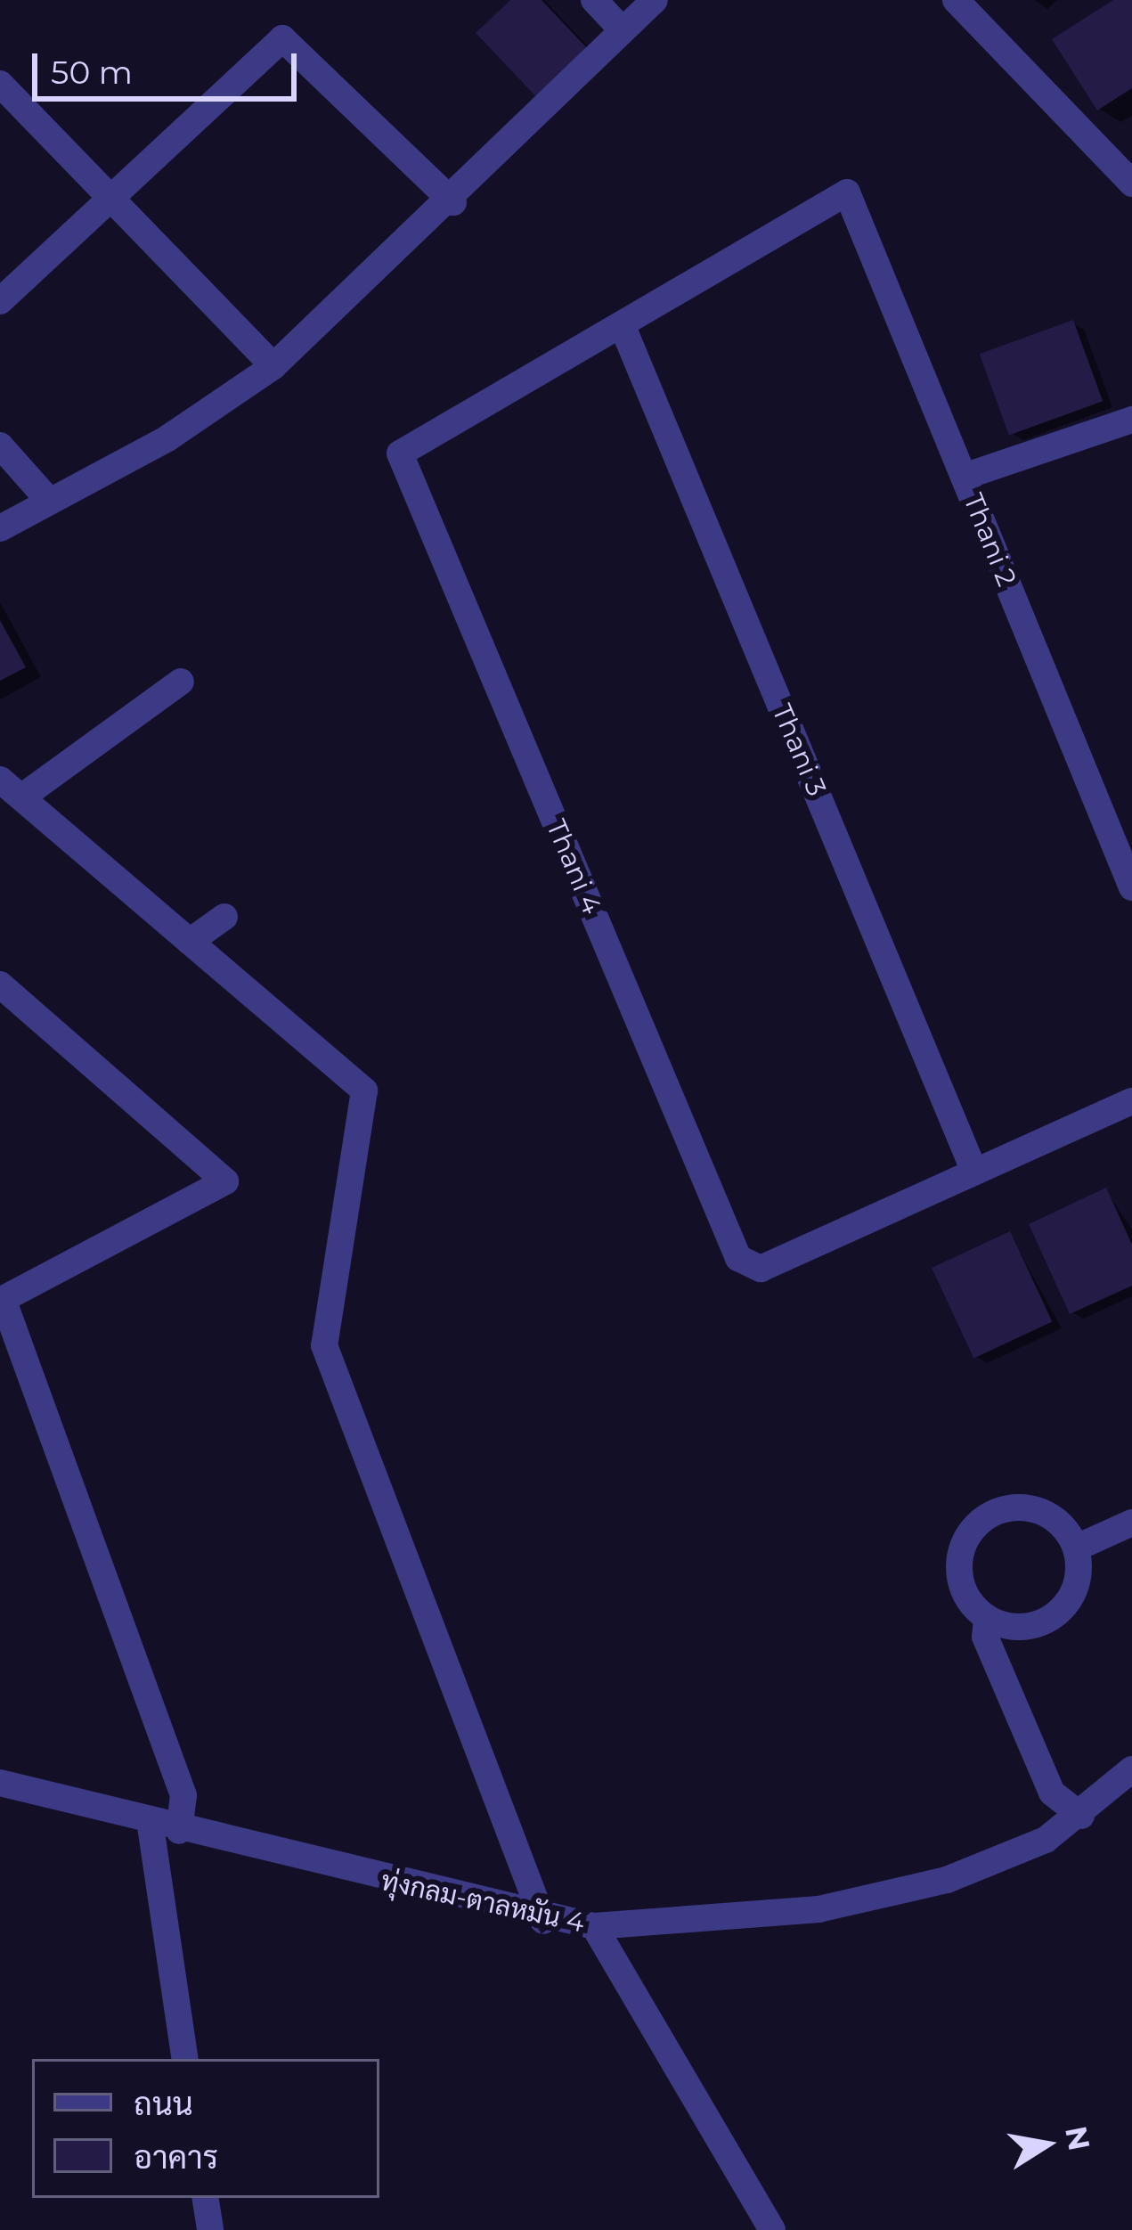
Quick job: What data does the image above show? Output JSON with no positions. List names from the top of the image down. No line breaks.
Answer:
{"streets":{"street":["Thani 2","Thani 3","Thani 4","ทุ่งกลม-ตาลหมัน 4"]},"crossings":[["Thani 2","Thani 3"],["Thani 2","Thani 4"],["Thani 3","Thani 4"]],"legend":["ถนน","อาคาร"],"scale_bar":"50 m","north":"right"}
